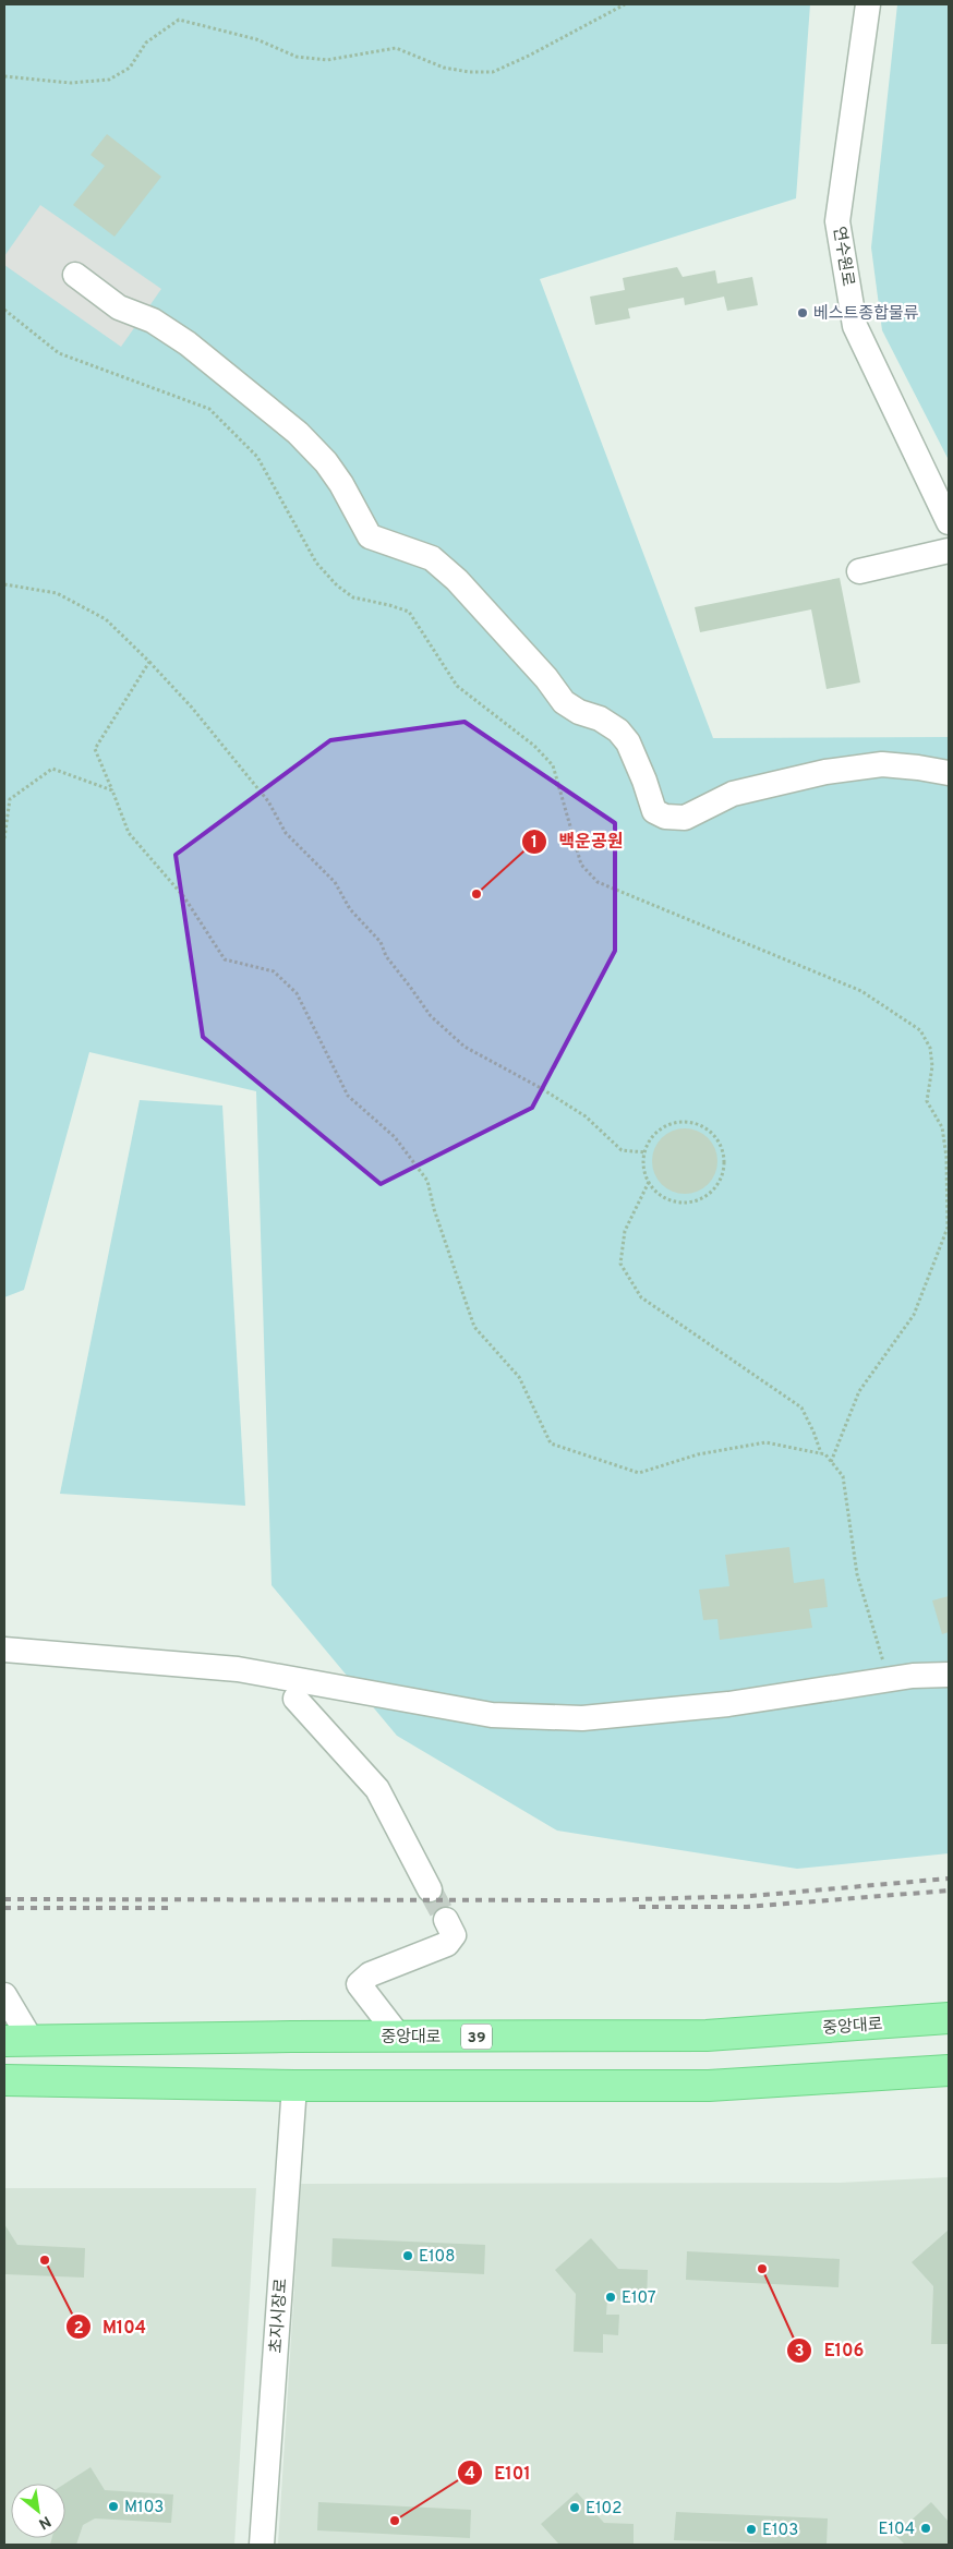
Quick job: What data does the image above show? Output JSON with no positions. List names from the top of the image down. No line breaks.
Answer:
{"streets":{"main road":["중앙대로","39"],"street":["연수원로","초지시장로"]},"places":["베스트종합물류","백운공원","E108","M104","E106","E107","M103","E102","E101","E104","E103"],"north":"bottom right"}
